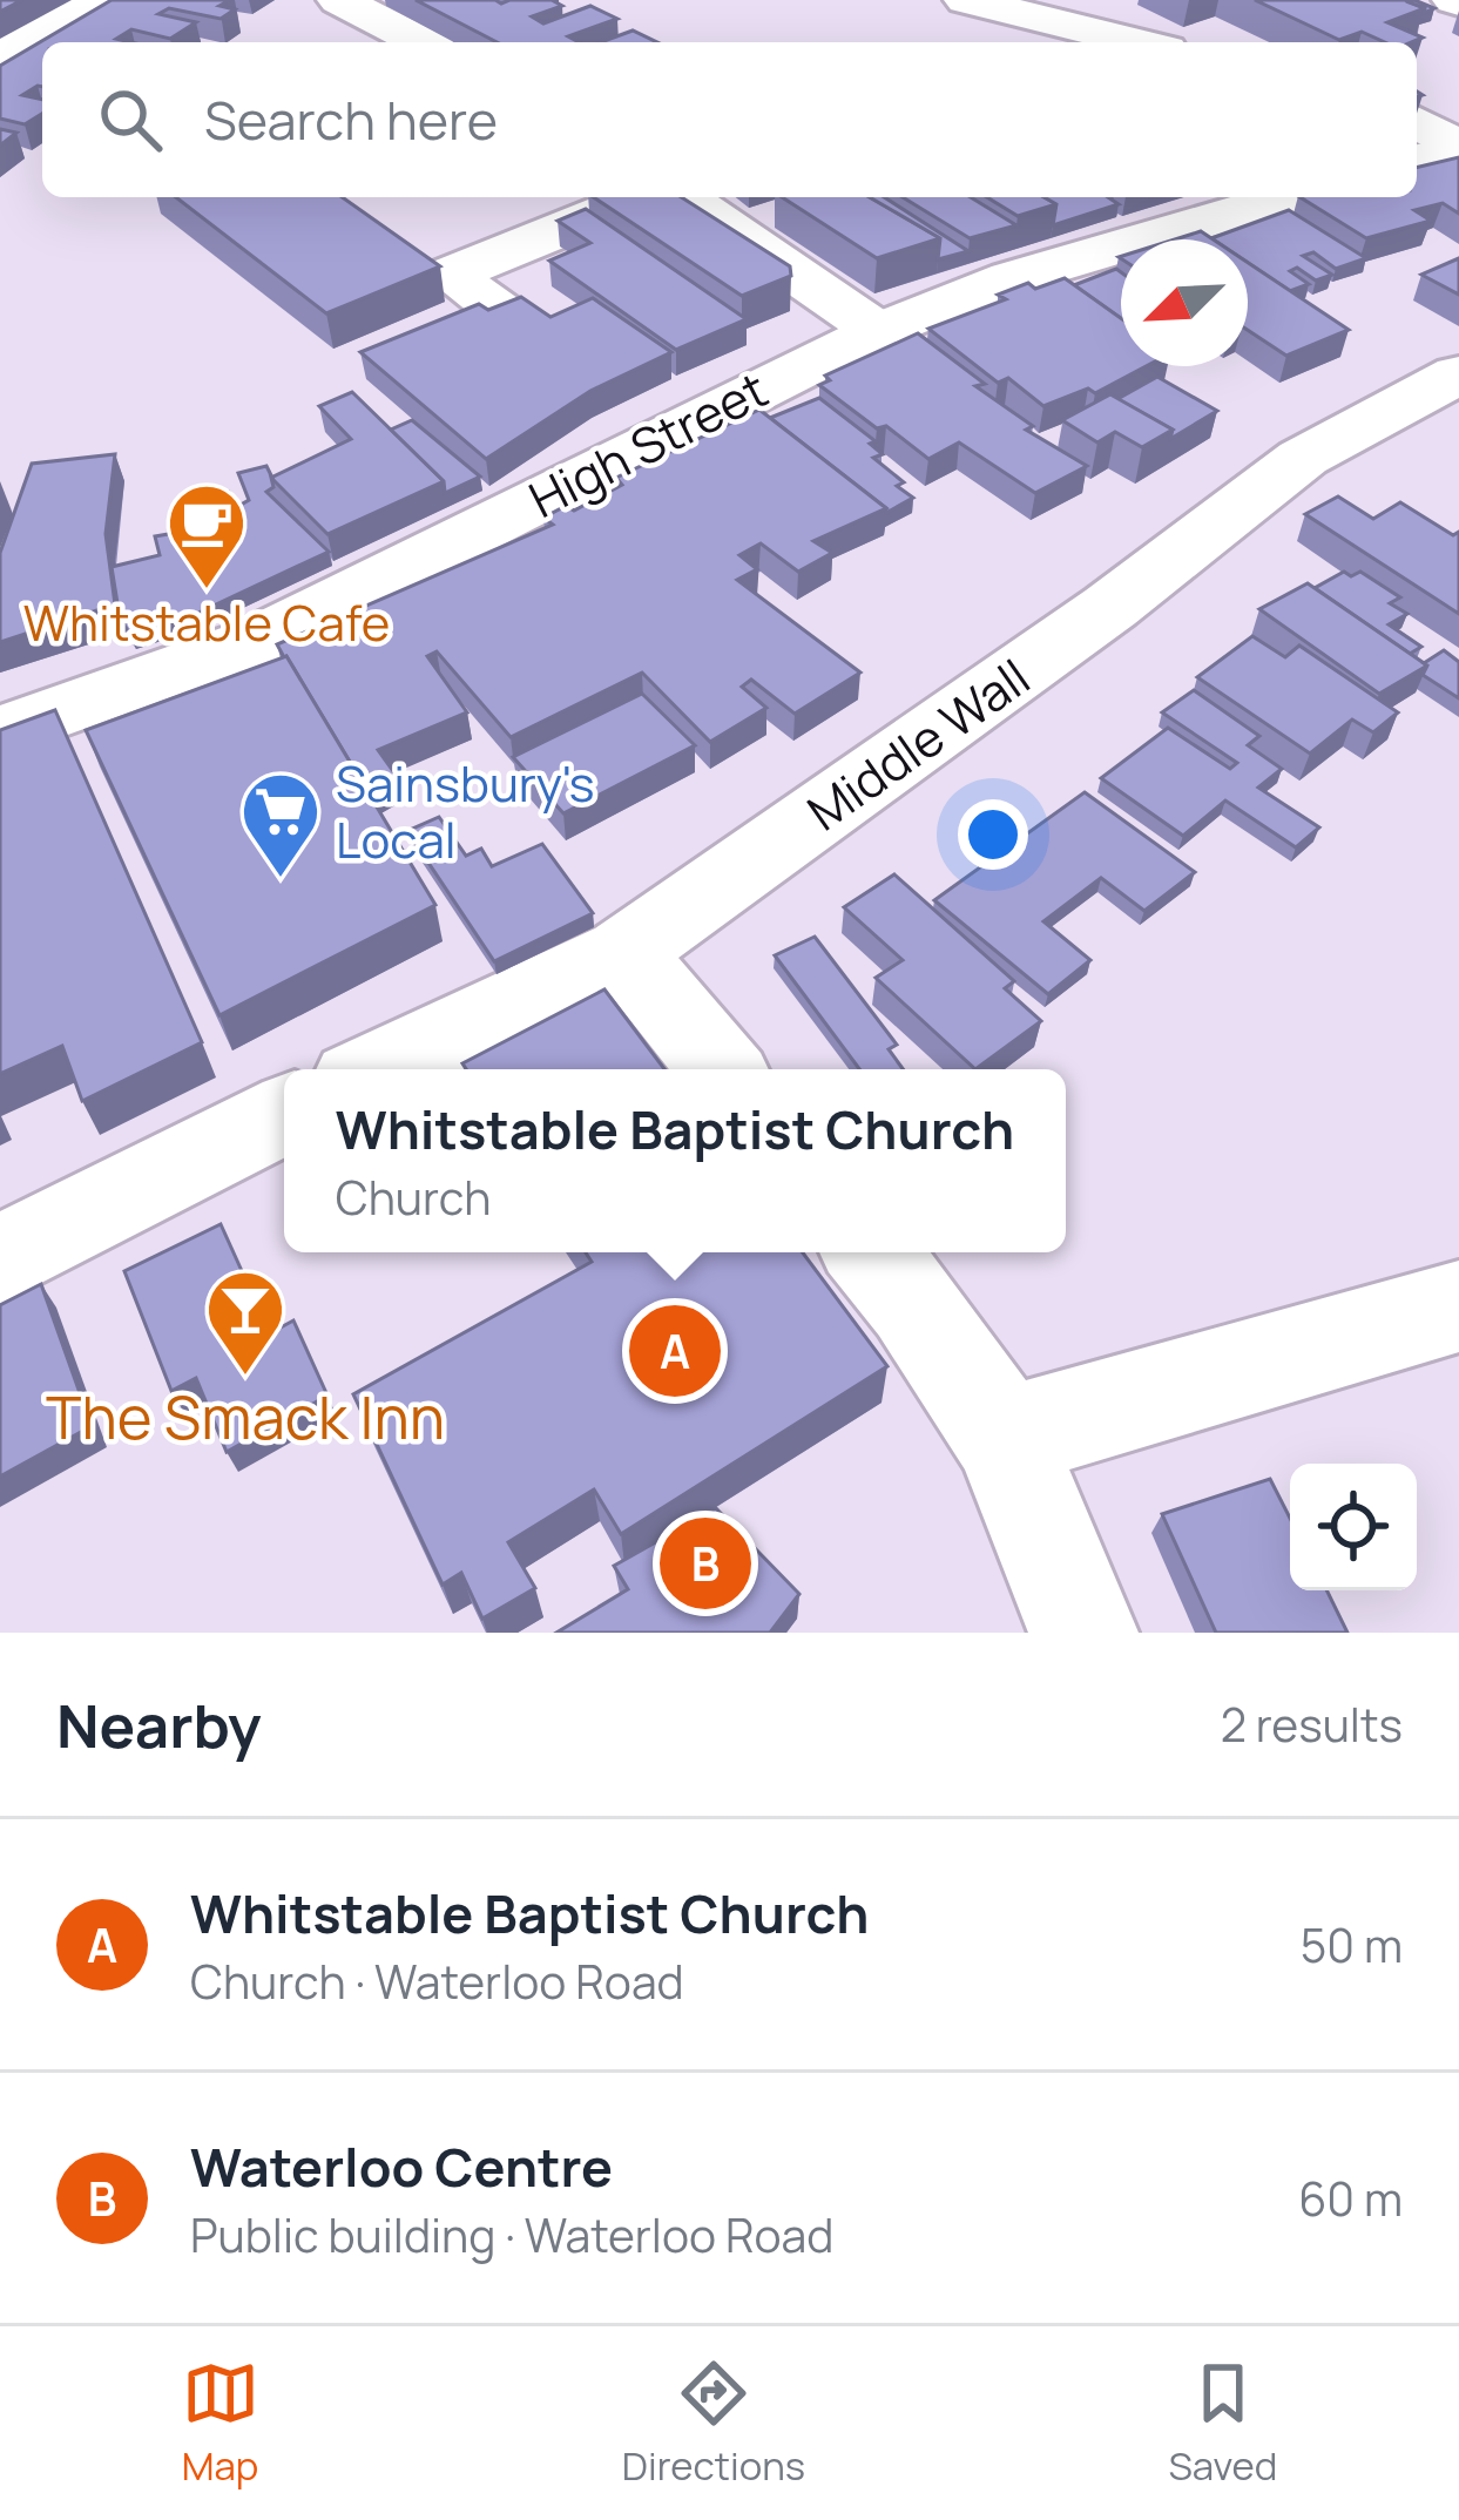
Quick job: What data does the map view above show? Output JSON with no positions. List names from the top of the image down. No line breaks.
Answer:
{"streets":{"street":["High Street","Middle Wall"]},"places":{"cafe":["Whitstable Cafe"],"supermarket":["Sainsbury's Local"],"bar":["The Smack Inn"]},"north":"bottom left","page":{"search":"Search here","popup":["Whitstable Baptist Church","Church"],"pins":["A","B"],"heading":["Nearby","2 results"],"list":[{"mark":"A","name":"Whitstable Baptist Church","note":"Church · Waterloo Road","value":"50 m"},{"mark":"B","name":"Waterloo Centre","note":"Public building · Waterloo Road","value":"60 m"}],"nav":["Map","Directions","Saved"]}}
